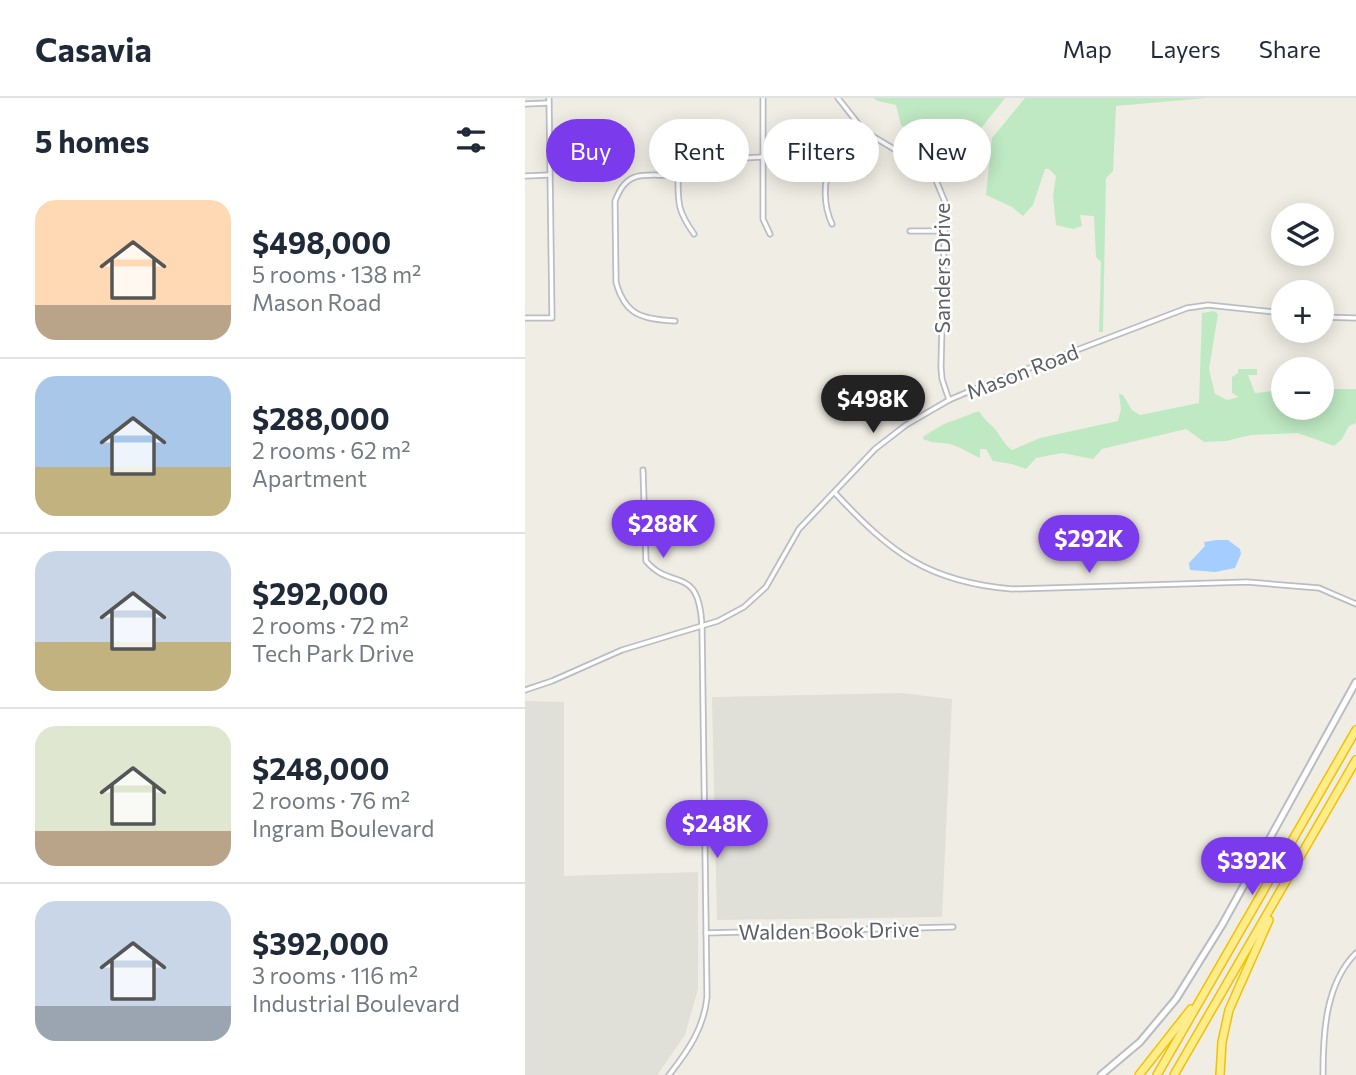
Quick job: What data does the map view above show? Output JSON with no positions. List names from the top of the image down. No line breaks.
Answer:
{"streets":{"street":["Sanders Drive","Mason Road","Walden Book Drive"]},"crossings":[["Sanders Drive","Mason Road"]],"page":{"header":"Casavia","nav":["Map","Layers","Share"],"heading":"5 homes","chip":["Buy","Rent","Filters","New"],"list":[{"name":"$498,000","note":"5 rooms · 138 m² · Mason Road"},{"name":"$288,000","note":"2 rooms · 62 m² · Apartment"},{"name":"$292,000","note":"2 rooms · 72 m² · Tech Park Drive"},{"name":"$248,000","note":"2 rooms · 76 m² · Ingram Boulevard"},{"name":"$392,000","note":"3 rooms · 116 m² · Industrial Boulevard"}],"map_buttons":["+","−"],"price":["$498K","$288K","$292K","$248K","$392K"]}}
